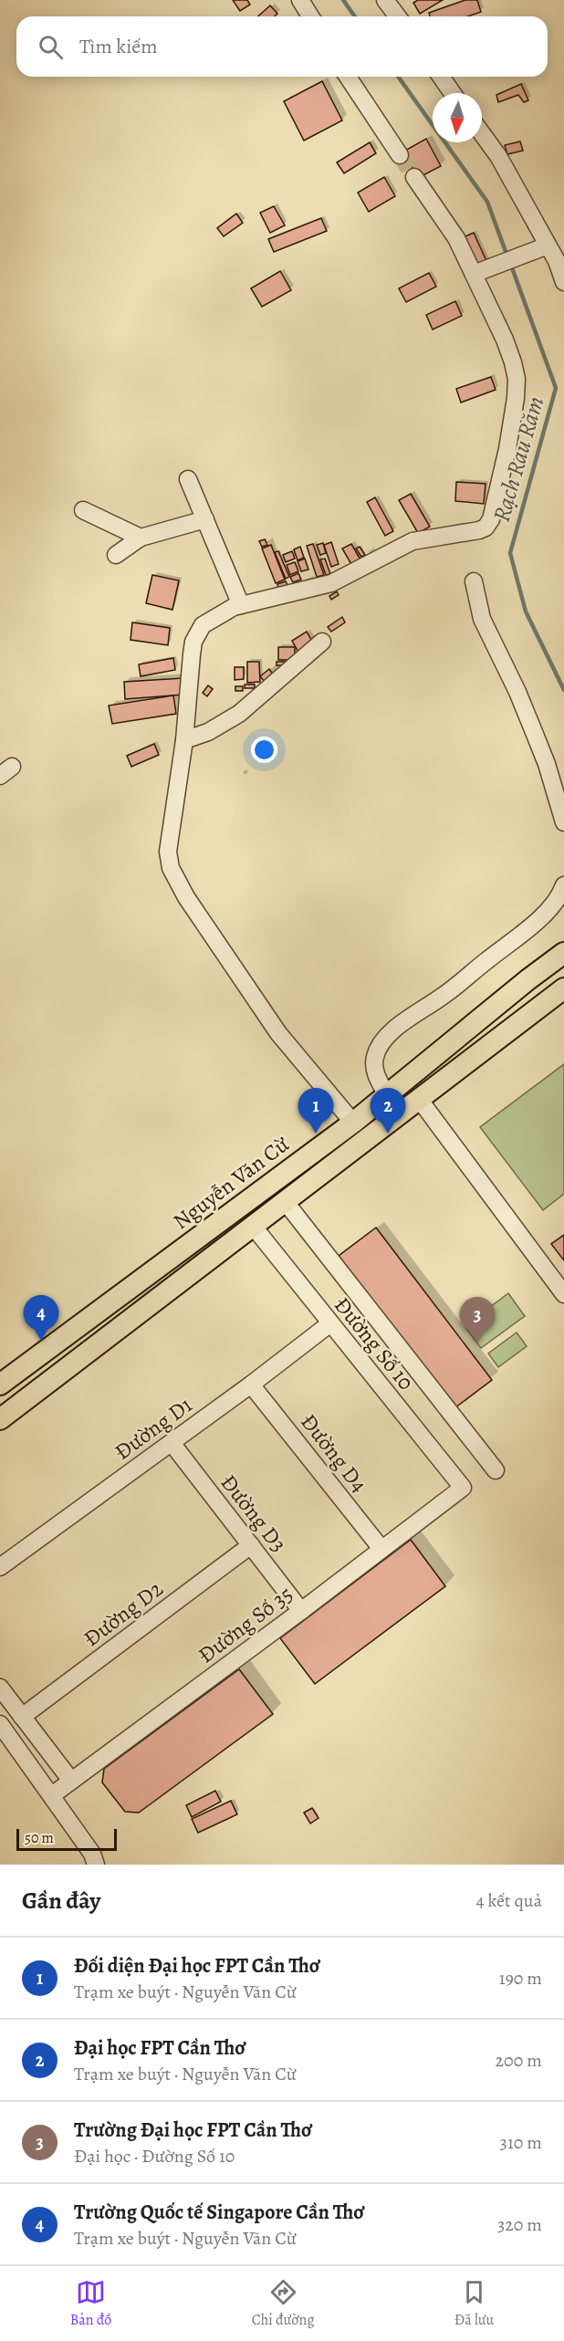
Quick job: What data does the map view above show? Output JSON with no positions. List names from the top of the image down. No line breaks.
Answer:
{"streets":{"main road":["Nguyễn Văn Cừ"],"street":["Đường Số 10","Đường D1","Đường D4","Đường D3","Đường D2","Đường Số 35"]},"crossings":[["Đường Số 10","Đường D1"],["Đường Số 10","Đường Số 35"],["Đường D1","Đường D4"],["Đường D1","Đường D3"],["Đường D4","Đường Số 35"],["Đường D3","Đường D2"],["Đường D3","Đường Số 35"]],"water":["Rạch Rau Răm"],"scale_bar":"50 m","north":"bottom","page":{"search":"Tìm kiếm","pins":["1","2","4","3"],"scale":"50 m","heading":["Gần đây","4 kết quả"],"list":[{"mark":"1","name":"Đối diện Đại học FPT Cần Thơ","note":"Trạm xe buýt · Nguyễn Văn Cừ","value":"190 m"},{"mark":"2","name":"Đại học FPT Cần Thơ","note":"Trạm xe buýt · Nguyễn Văn Cừ","value":"200 m"},{"mark":"3","name":"Trường Đại học FPT Cần Thơ","note":"Đại học · Đường Số 10","value":"310 m"},{"mark":"4","name":"Trường Quốc tế Singapore Cần Thơ","note":"Trạm xe buýt · Nguyễn Văn Cừ","value":"320 m"}],"nav":["Bản đồ","Chỉ đường","Đã lưu"]}}
